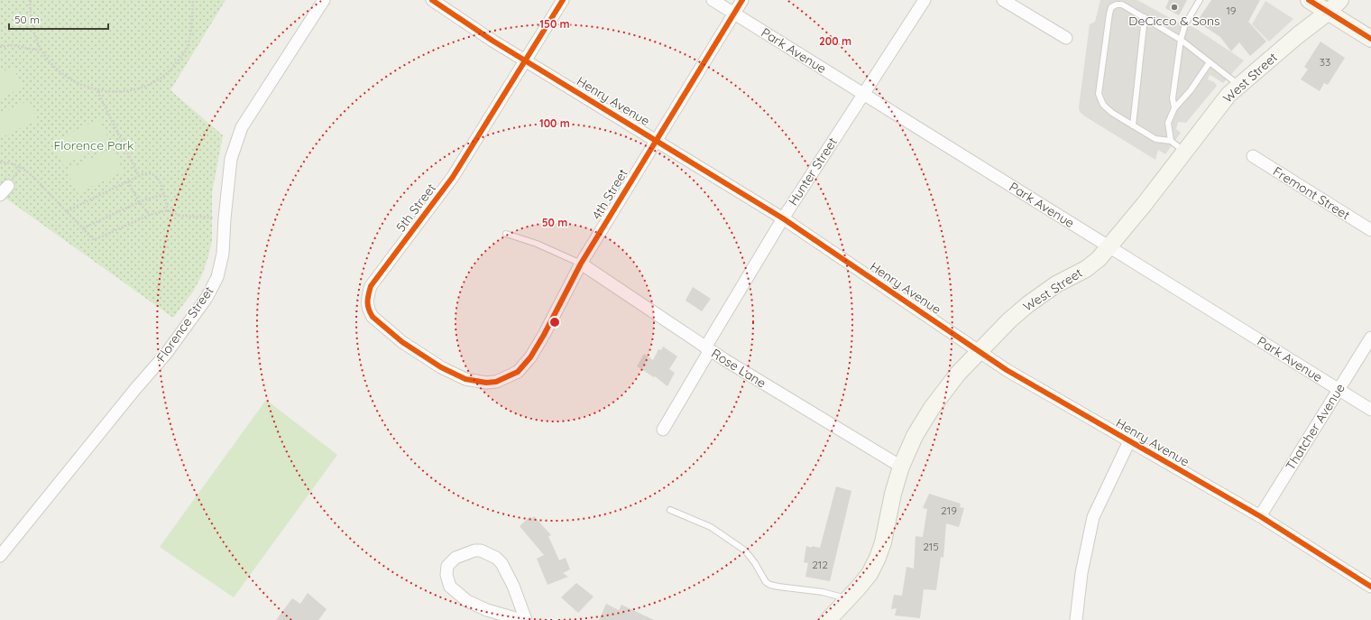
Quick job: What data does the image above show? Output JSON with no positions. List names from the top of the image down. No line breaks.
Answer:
{"streets":{"street":["Park Avenue","West Street","Henry Avenue","Hunter Street","Fremont Street","4th Street","5th Street","Florence Street","Rose Lane","Thatcher Avenue"]},"crossings":[["Park Avenue","West Street"],["Park Avenue","Hunter Street"],["Park Avenue","4th Street"],["Park Avenue","Thatcher Avenue"],["West Street","Henry Avenue"],["West Street","Rose Lane"],["Henry Avenue","Hunter Street"],["Henry Avenue","4th Street"],["Henry Avenue","5th Street"],["Henry Avenue","Thatcher Avenue"],["Hunter Street","Rose Lane"],["4th Street","5th Street"],["4th Street","Rose Lane"]],"parks":["Florence Park"],"places":["DeCicco & Sons"],"house_numbers":["19","33","219","215","212"],"scale_bar":"50 m","rings":["150 m","200 m","100 m","50 m"]}
